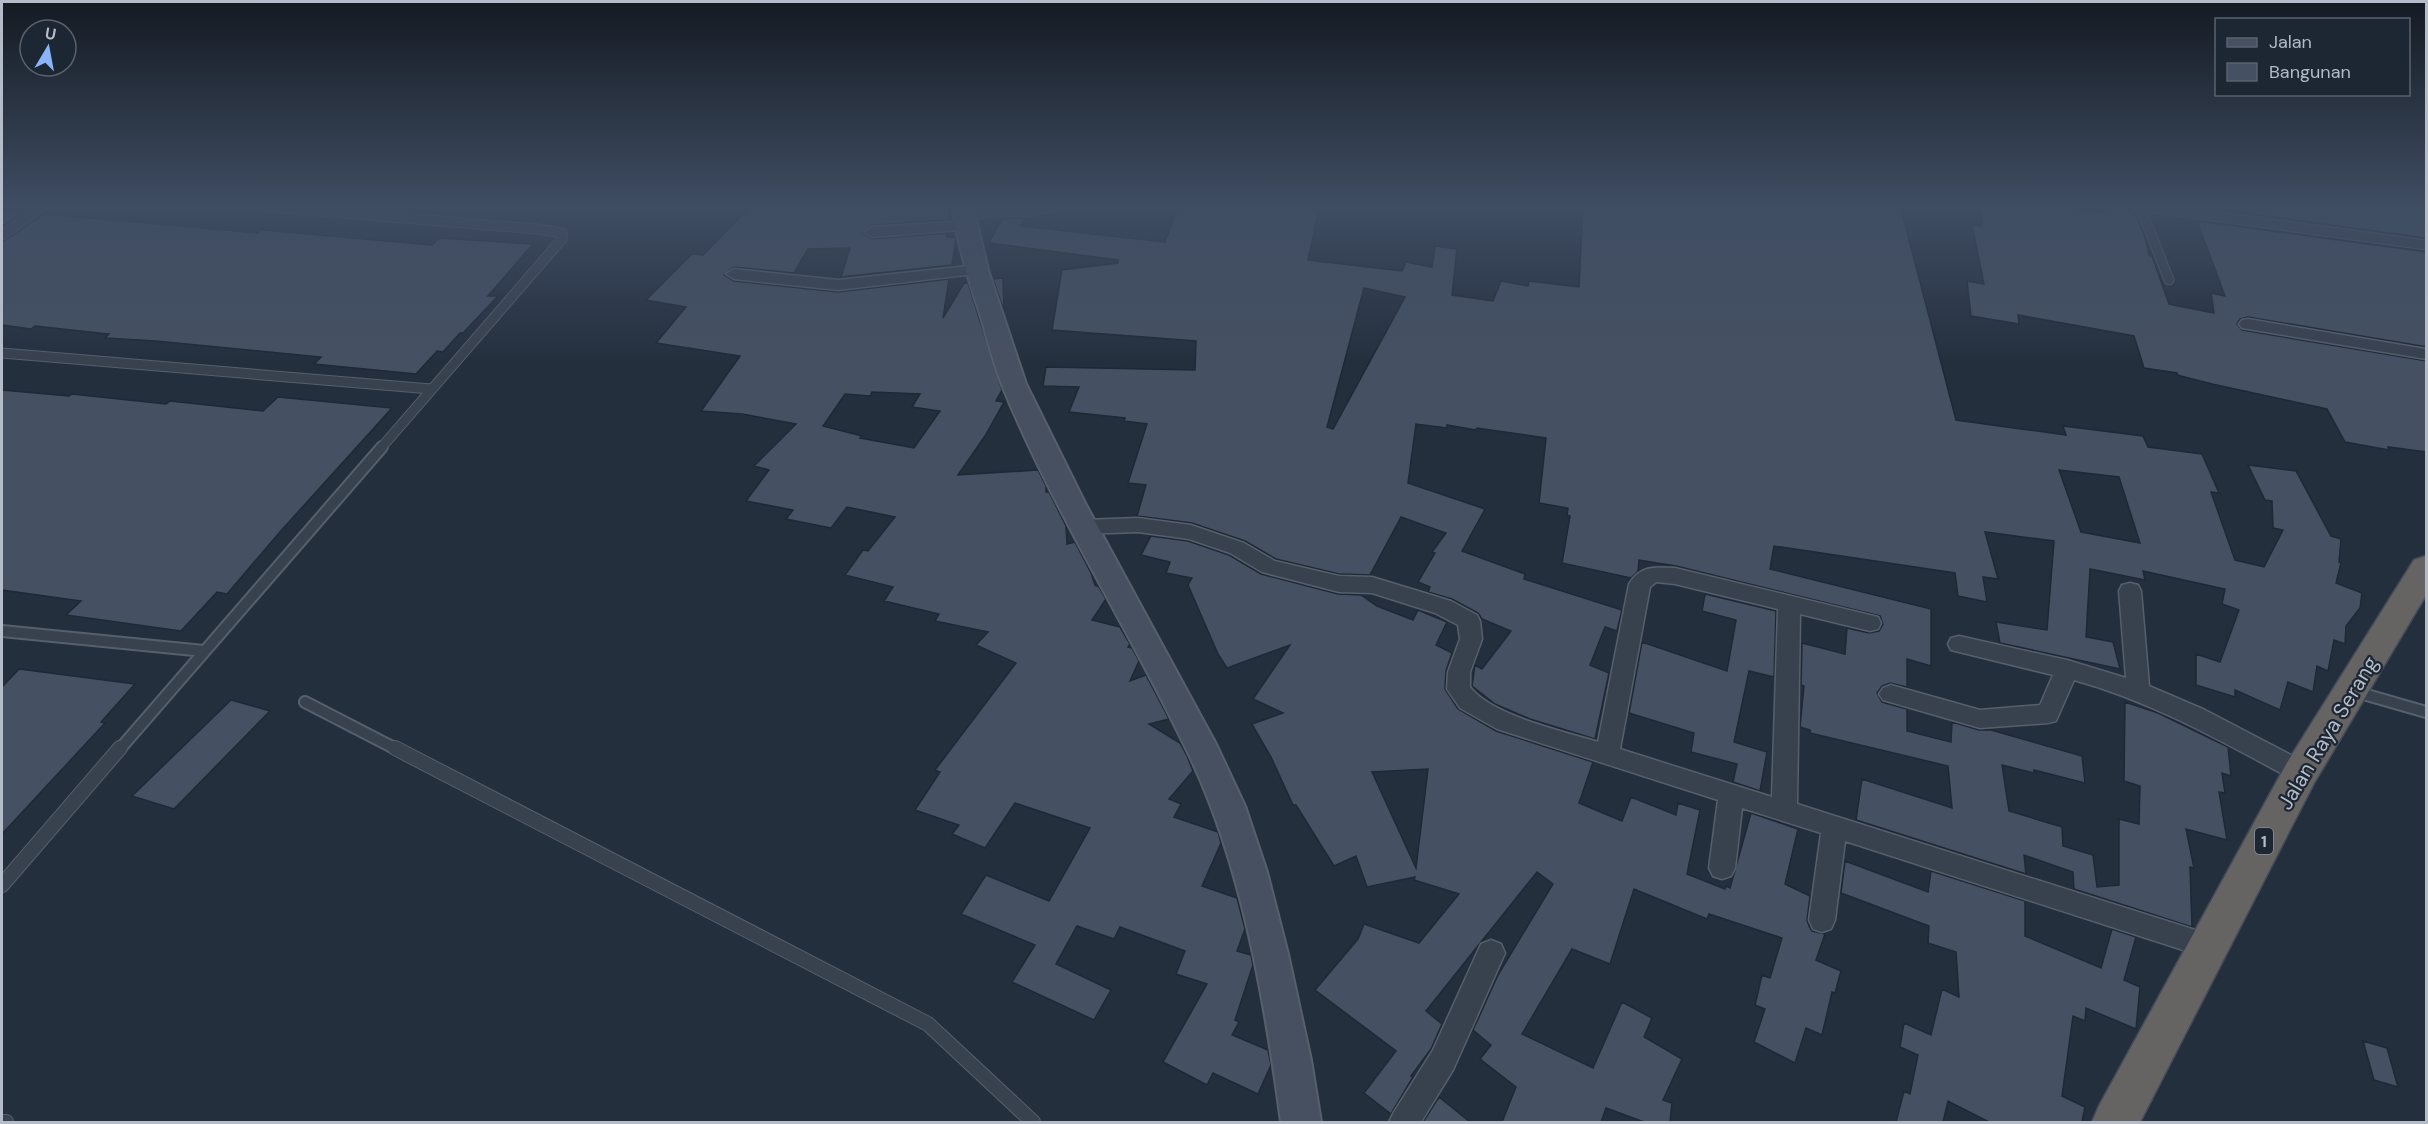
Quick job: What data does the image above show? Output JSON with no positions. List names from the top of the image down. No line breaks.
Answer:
{"streets":{"highway":["Jalan Raya Serang","1"]},"legend":["Jalan","Bangunan"],"north":"top"}
